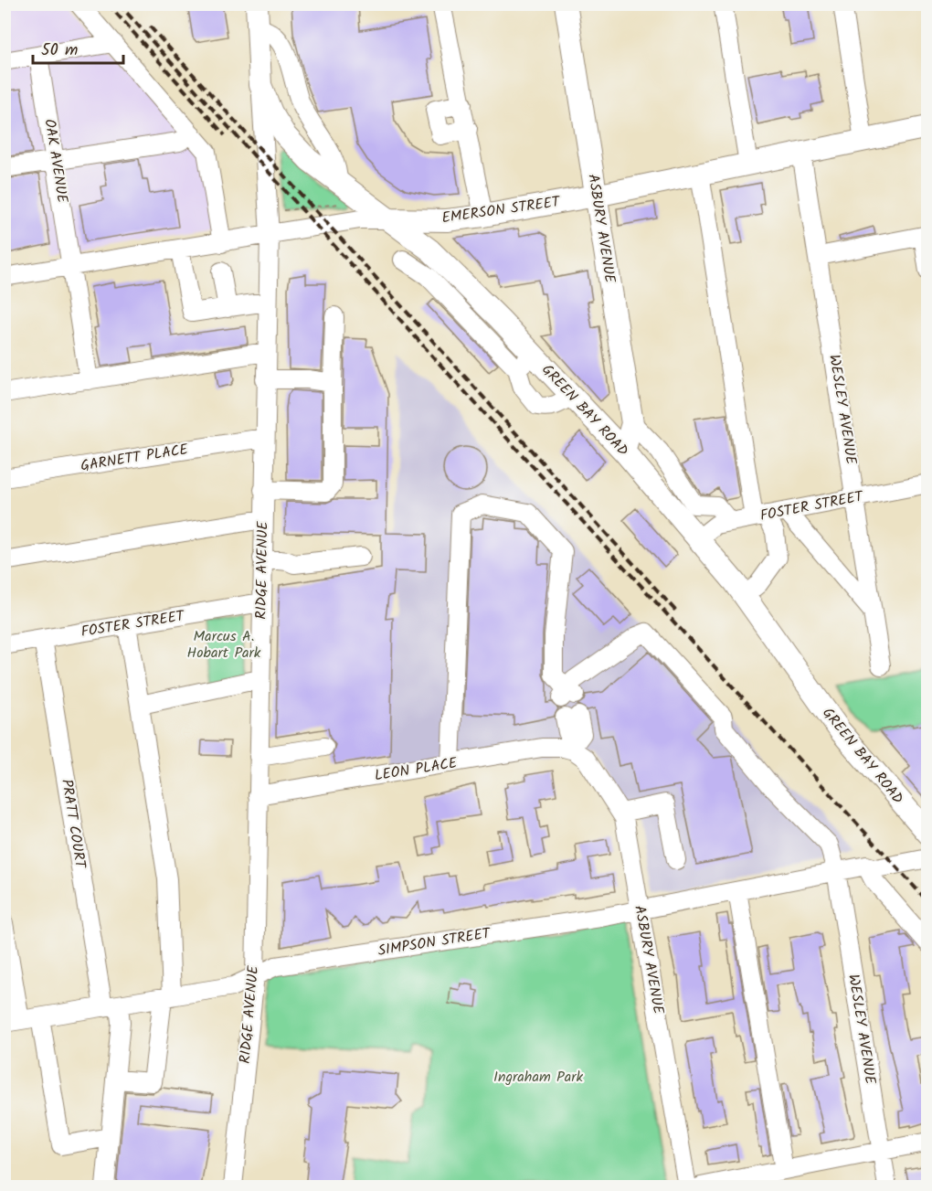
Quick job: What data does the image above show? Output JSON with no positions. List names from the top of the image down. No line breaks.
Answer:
{"streets":{"main road":["EMERSON STREET","ASBURY AVENUE","GREEN BAY ROAD"],"street":["OAK AVENUE","WESLEY AVENUE","GARNETT PLACE","FOSTER STREET","RIDGE AVENUE","LEON PLACE","PRATT COURT","SIMPSON STREET"]},"crossings":[["OAK AVENUE","EMERSON STREET"],["EMERSON STREET","ASBURY AVENUE"],["EMERSON STREET","WESLEY AVENUE"],["EMERSON STREET","GREEN BAY ROAD"],["EMERSON STREET","RIDGE AVENUE"],["ASBURY AVENUE","GREEN BAY ROAD"],["ASBURY AVENUE","LEON PLACE"],["ASBURY AVENUE","SIMPSON STREET"],["WESLEY AVENUE","FOSTER STREET"],["WESLEY AVENUE","LEON PLACE"],["WESLEY AVENUE","SIMPSON STREET"],["GREEN BAY ROAD","FOSTER STREET"],["GREEN BAY ROAD","RIDGE AVENUE"],["GARNETT PLACE","RIDGE AVENUE"],["FOSTER STREET","RIDGE AVENUE"],["FOSTER STREET","PRATT COURT"],["RIDGE AVENUE","LEON PLACE"],["RIDGE AVENUE","SIMPSON STREET"],["PRATT COURT","SIMPSON STREET"]],"parks":["Marcus A. Hobart Park","Ingraham Park"],"scale_bar":"50 m"}
